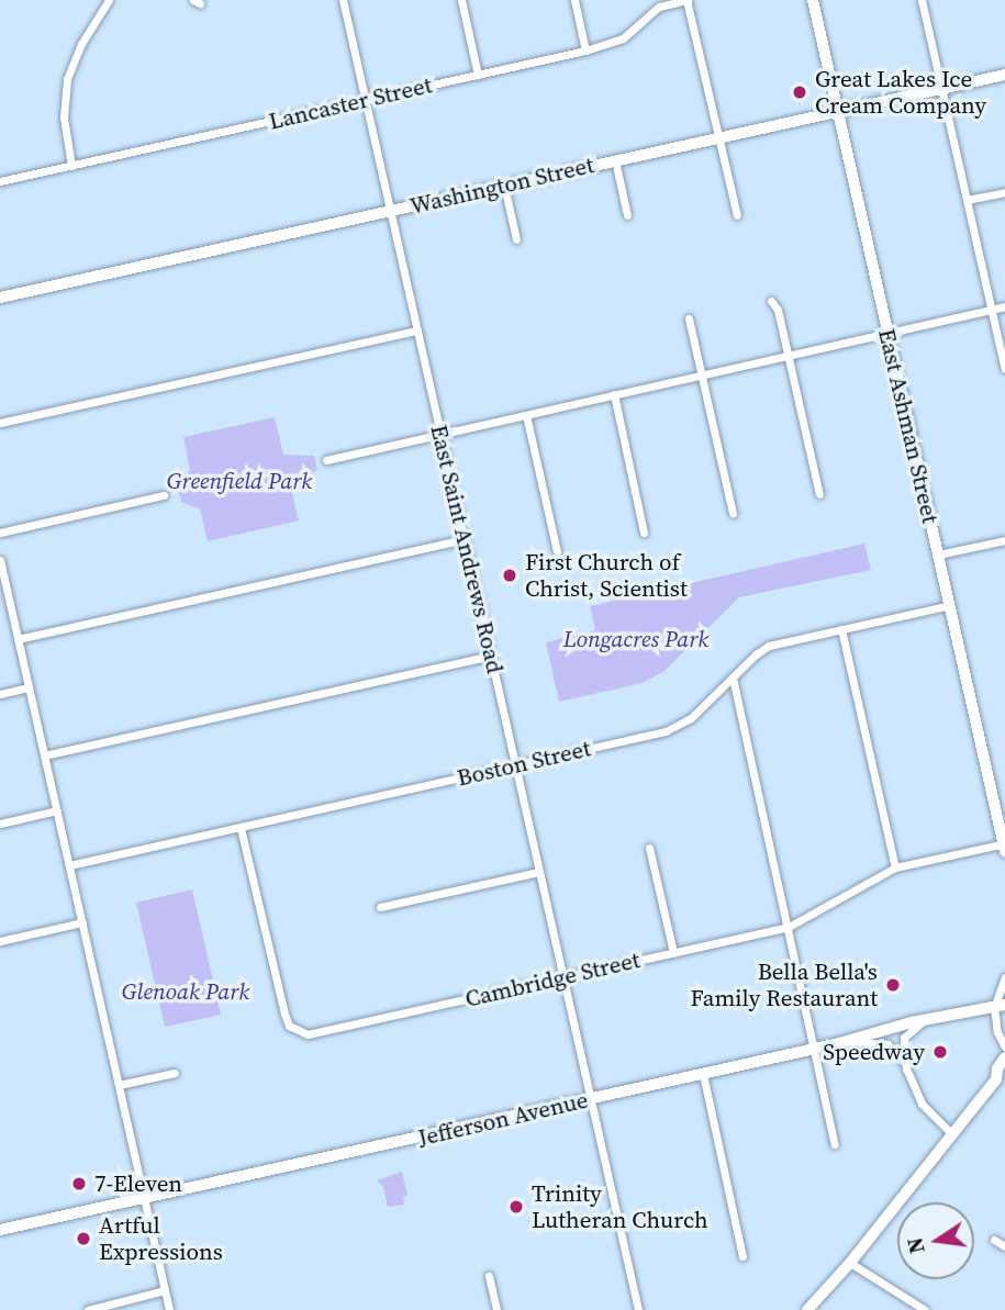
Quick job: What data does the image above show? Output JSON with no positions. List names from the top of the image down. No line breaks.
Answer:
{"streets":{"street":["Lancaster Street","Washington Street","East Ashman Street","East Saint Andrews Road","Boston Street","Cambridge Street","Jefferson Avenue"]},"crossings":[["Lancaster Street","East Saint Andrews Road"],["Washington Street","East Ashman Street"],["Washington Street","East Saint Andrews Road"],["East Ashman Street","Boston Street"],["East Ashman Street","Cambridge Street"],["East Saint Andrews Road","Boston Street"],["East Saint Andrews Road","Cambridge Street"],["East Saint Andrews Road","Jefferson Avenue"],["Boston Street","Cambridge Street"]],"parks":["Greenfield Park","Longacres Park","Glenoak Park"],"places":["Great Lakes Ice Cream Company","First Church of Christ, Scientist","Bella Bella's Family Restaurant","Speedway","7-Eleven","Trinity Lutheran Church","Artful Expressions"],"north":"left"}
